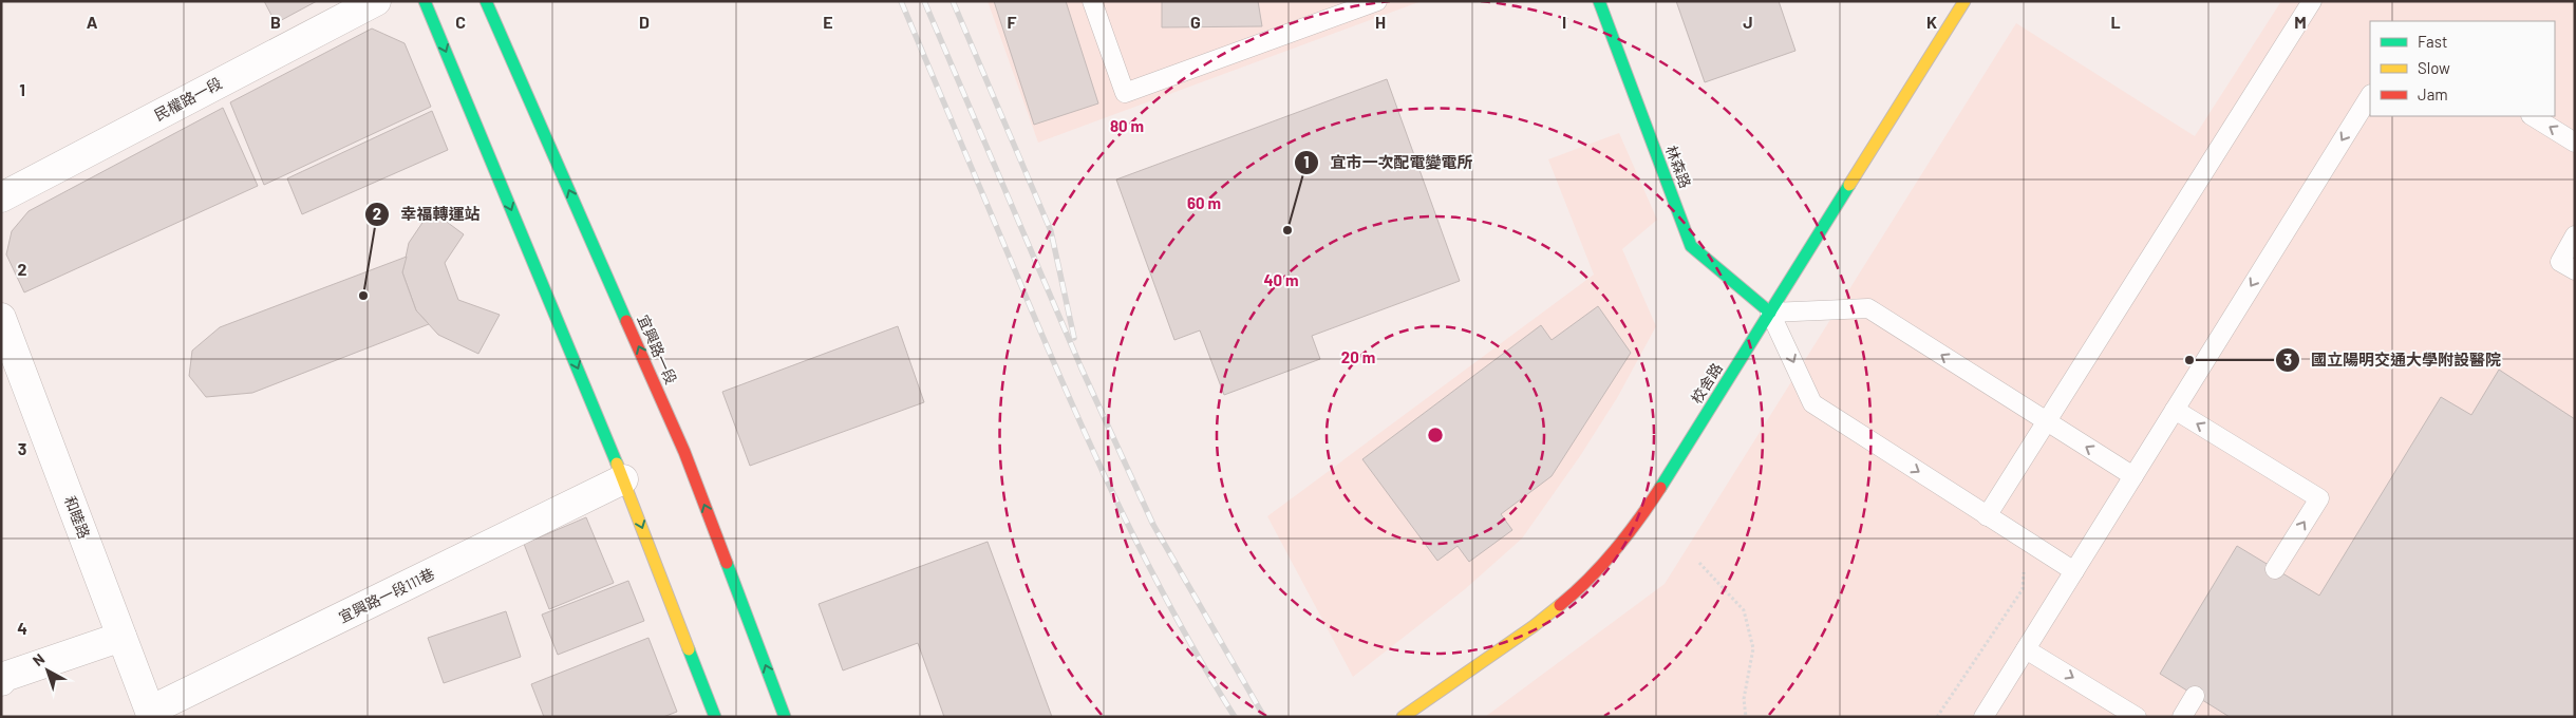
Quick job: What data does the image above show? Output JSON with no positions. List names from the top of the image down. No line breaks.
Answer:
{"streets":{"street":["民權路一段","林森路","宜興路一段","校舍路","和睦路","宜興路一段111巷"]},"crossings":[["林森路","校舍路"],["和睦路","宜興路一段111巷"]],"places":["宜市一次配電變電所","幸福轉運站","國立陽明交通大學附設醫院"],"legend":["Fast","Slow","Jam"],"north":"top left","grid":{"columns":["A","B","C","D","E","F","G","H","I","J","K","L","M"],"rows":["1","2","3","4"]},"rings":["80 m","60 m","40 m","20 m"]}
